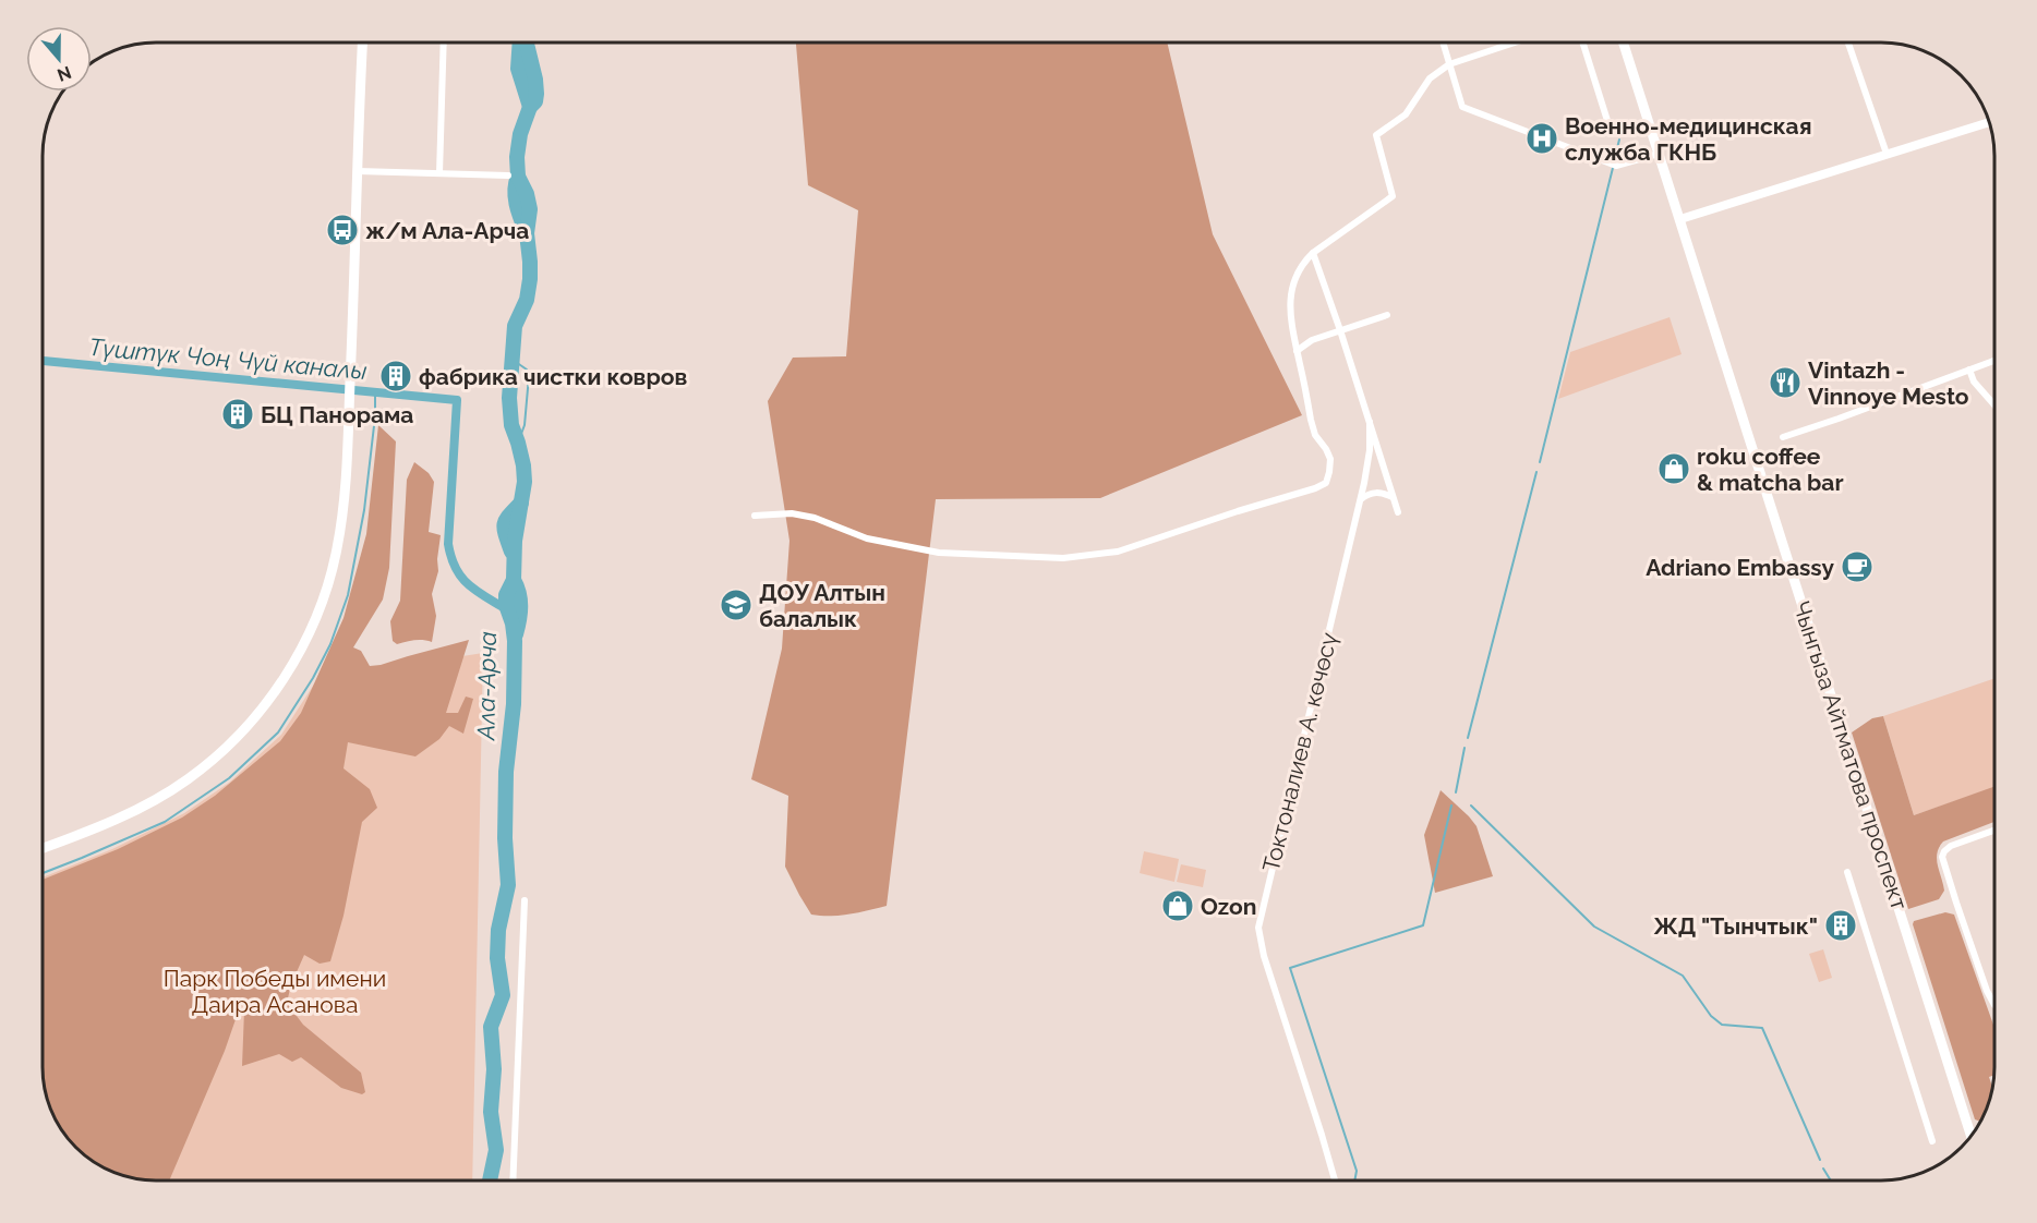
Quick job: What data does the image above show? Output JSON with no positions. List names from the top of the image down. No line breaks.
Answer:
{"streets":{"main road":["Чынгыза Айтматова проспект"],"street":["Токтоналиев А. көчөсү"]},"water":["Түштүк Чоң Чүй каналы","Ала-Арча"],"parks":["Парк Победы имени Даира Асанова"],"places":{"hospital":["Военно-медицинская служба ГКНБ"],"bus stop":["ж/м Ала-Арча"],"building":["фабрика чистки ковров","БЦ Панорама","ЖД \"Тынчтык\""],"restaurant":["Vintazh - Vinnoye Mesto"],"shop":["roku coffee & matcha bar","Ozon"],"cafe":["Adriano Embassy"],"school or university":["ДОУ Алтын балалык"]},"north":"bottom"}
